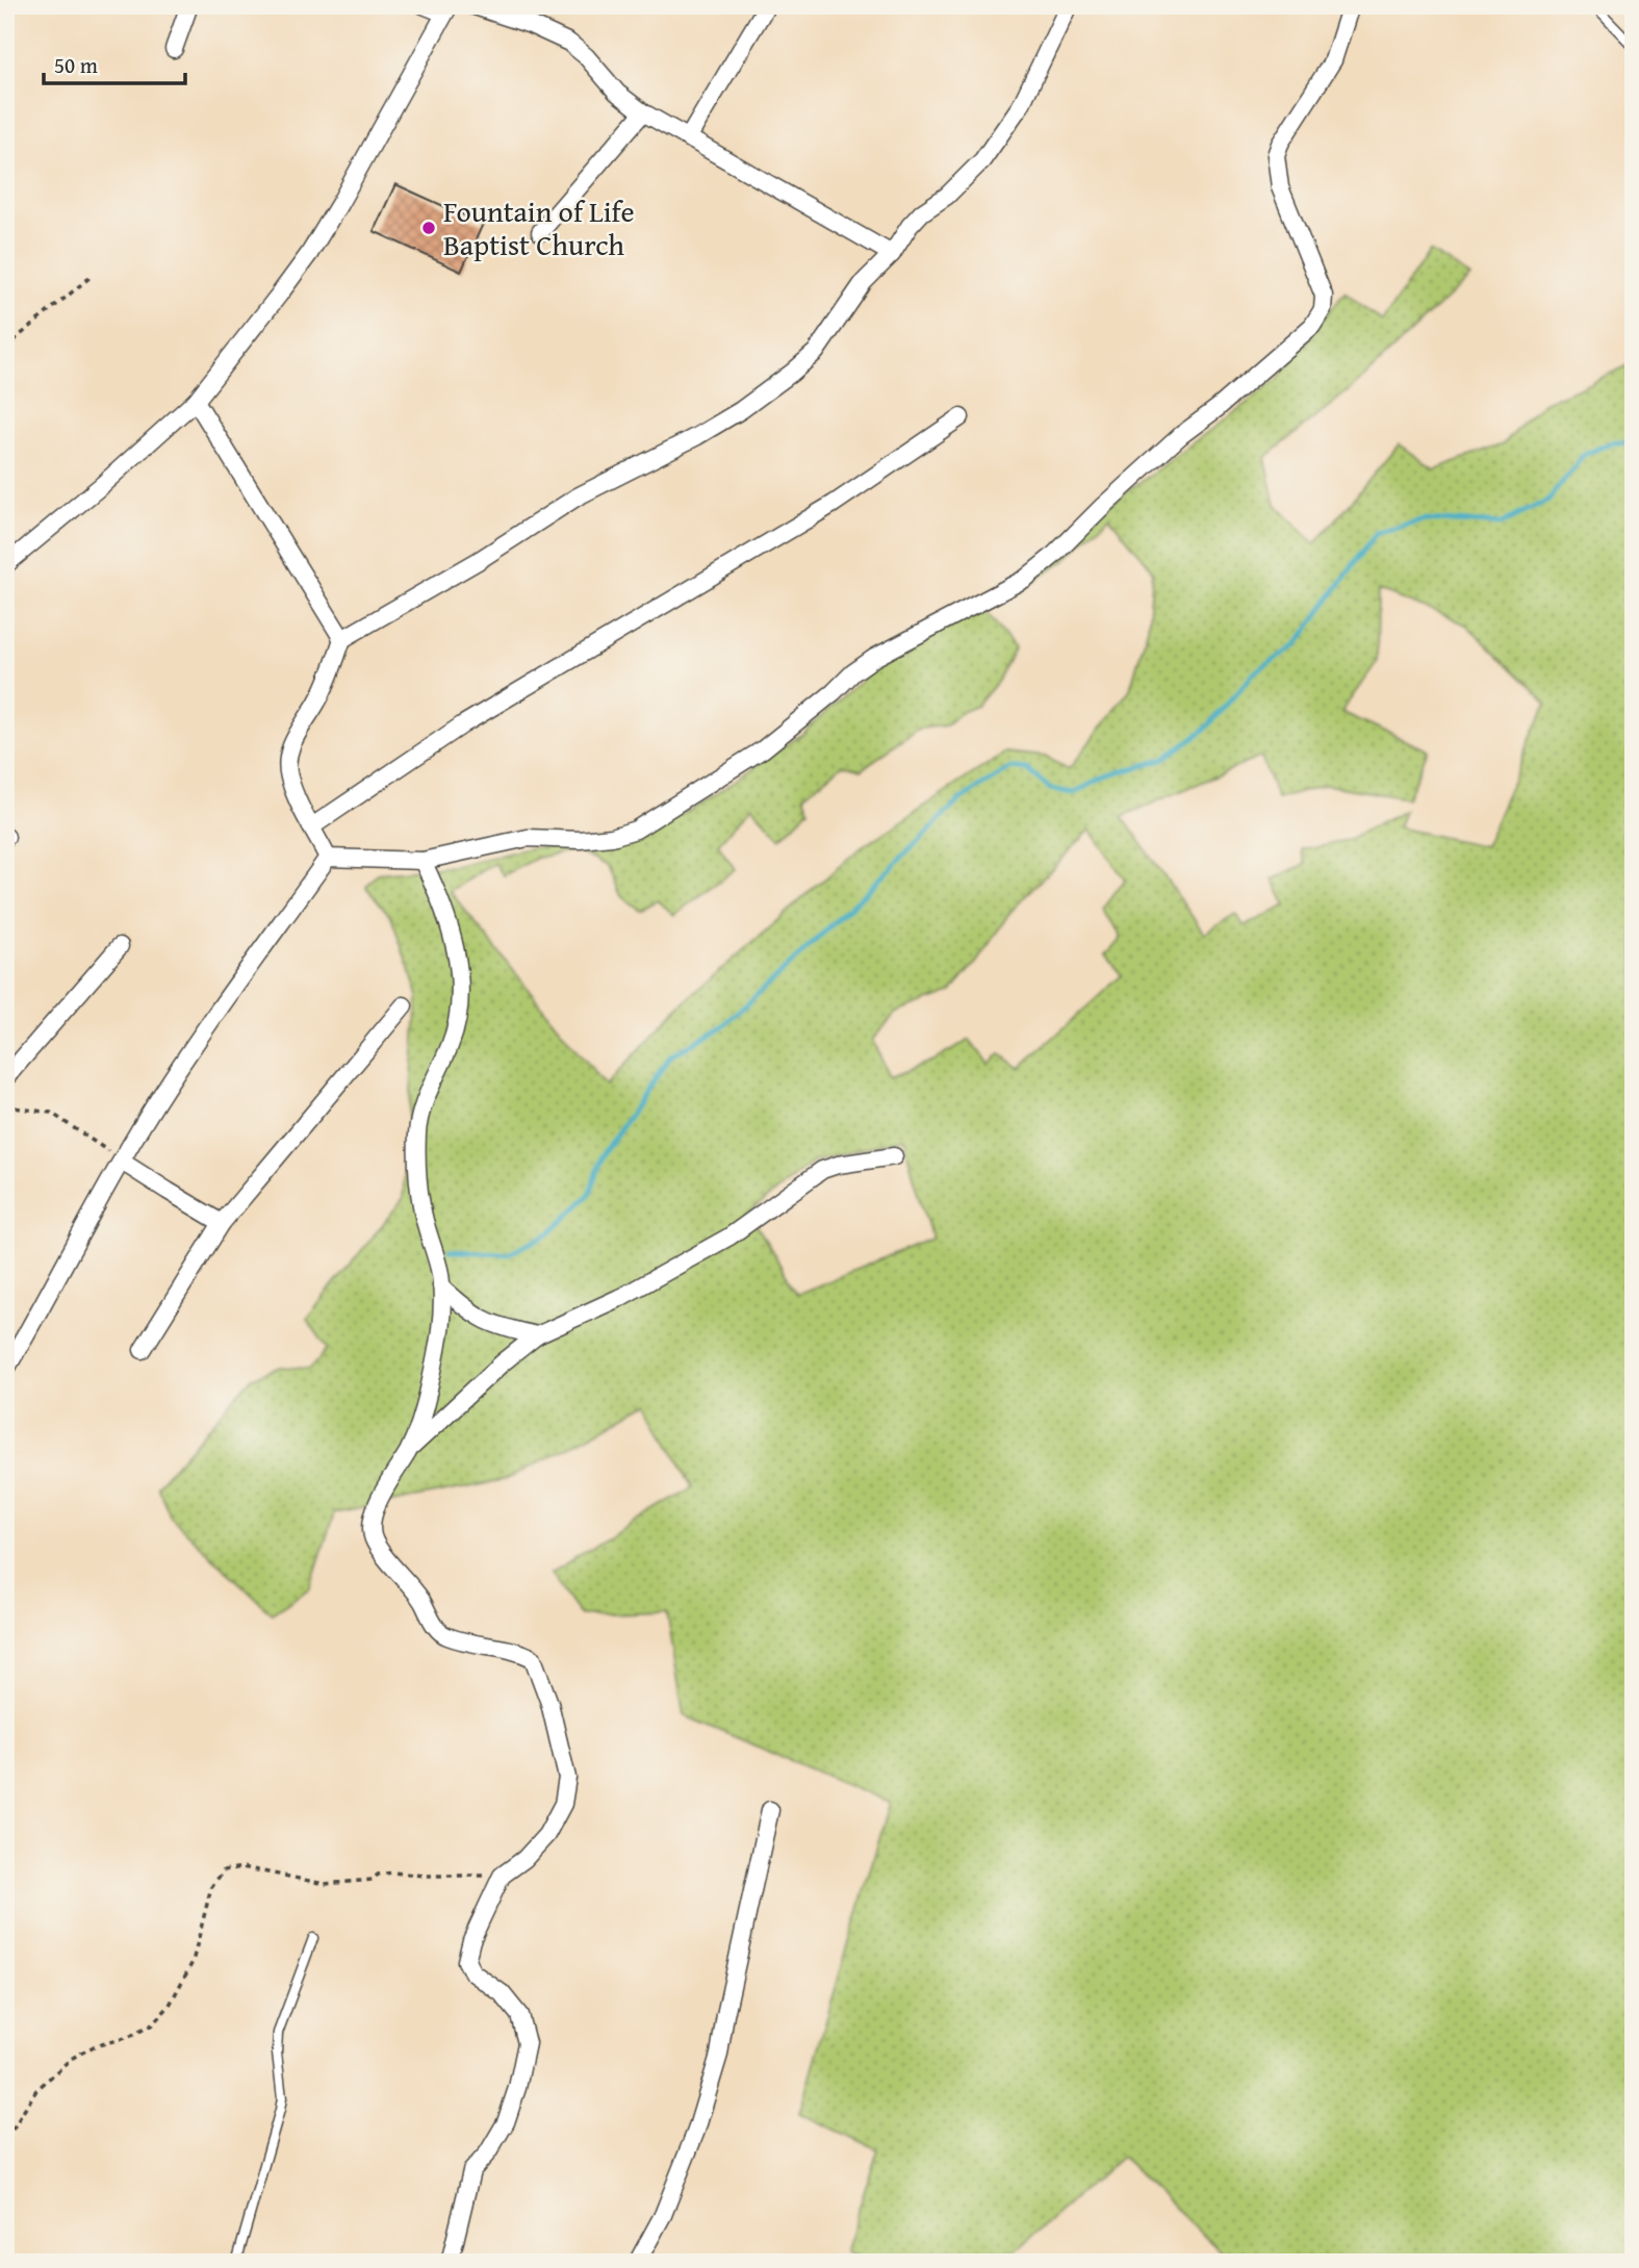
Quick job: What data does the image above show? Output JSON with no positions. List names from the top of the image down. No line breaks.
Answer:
{"places":["Fountain of Life Baptist Church"],"scale_bar":"50 m"}
